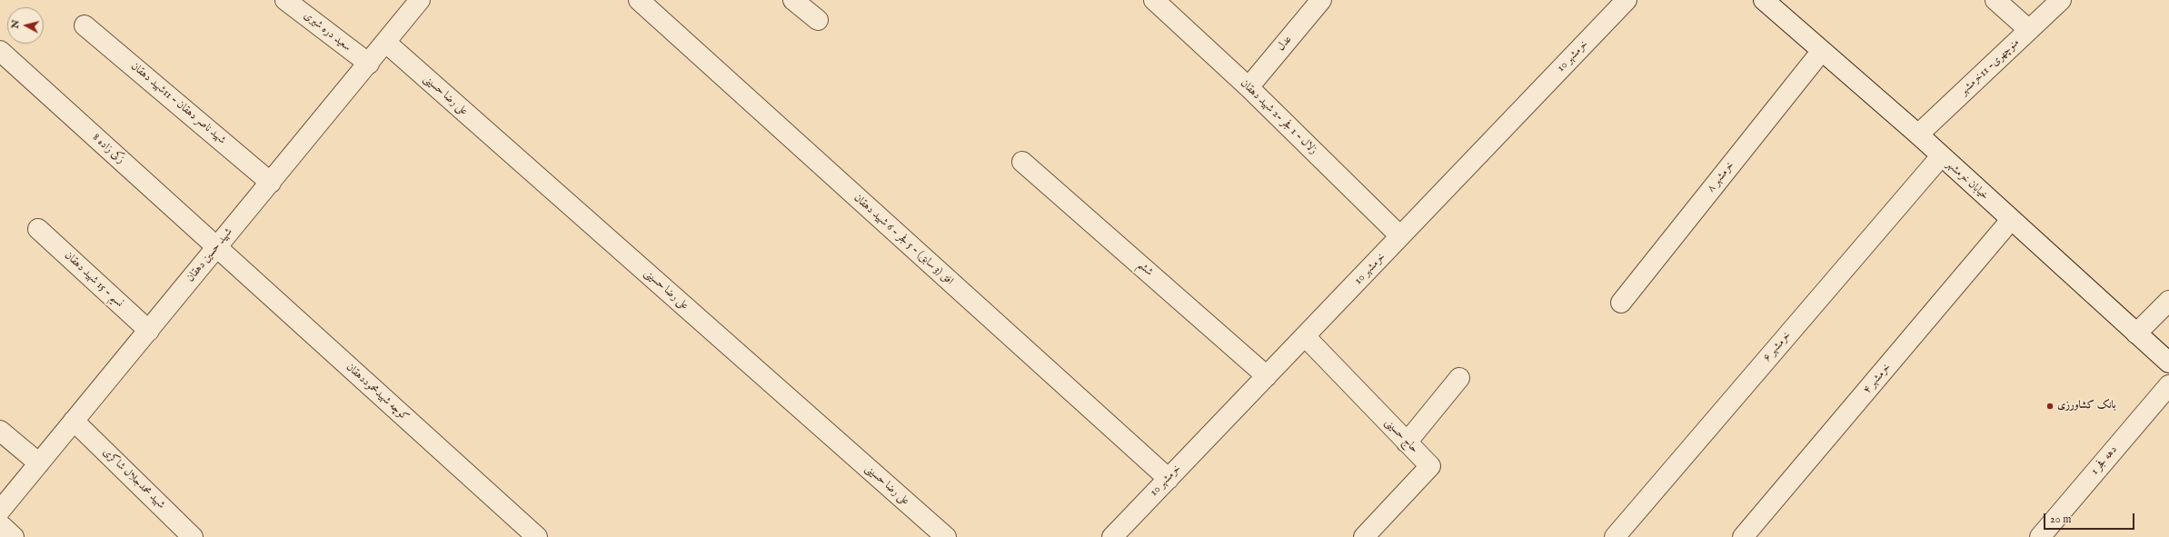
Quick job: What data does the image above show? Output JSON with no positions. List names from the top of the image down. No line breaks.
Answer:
{"streets":{"street":["سعید دره شیری","عدل","خرمشهر 10","منوچهری- 11خرمشهر","علی رضا حسینی","شهید ناصر دهقان - 11شهید دهقان","زلال - 1 فجر -2 شهید دهقان","زکی زاده 8","خرمشهر ۸","خیابان خرمشهر","افق (3 سابق) - 5 فجر - 6 شهید دهقان","شهید حسین دهقان","ششم","نسیم - 15 شهید دهقان","خرمشهر ۶","خرمشهر ۴","کوچه شهیدمحموددهقان","حاج حسینی","دهه فجر 1","شهید محمدجلال شاکری"]},"crossings":[["سعید دره شیری","شهید حسین دهقان"],["عدل","زلال - 1 فجر -2 شهید دهقان"],["خرمشهر 10","زلال - 1 فجر -2 شهید دهقان"],["خرمشهر 10","افق (3 سابق) - 5 فجر - 6 شهید دهقان"],["خرمشهر 10","ششم"],["خرمشهر 10","حاج حسینی"],["منوچهری- 11خرمشهر","خیابان خرمشهر"],["علی رضا حسینی","شهید حسین دهقان"],["شهید ناصر دهقان - 11شهید دهقان","شهید حسین دهقان"],["زکی زاده 8","شهید حسین دهقان"],["زکی زاده 8","کوچه شهیدمحموددهقان"],["خرمشهر ۸","خیابان خرمشهر"],["خیابان خرمشهر","خرمشهر ۶"],["خیابان خرمشهر","خرمشهر ۴"],["شهید حسین دهقان","نسیم - 15 شهید دهقان"],["شهید حسین دهقان","کوچه شهیدمحموددهقان"],["شهید حسین دهقان","شهید محمدجلال شاکری"]],"places":["بانک کشاورزی"],"scale_bar":"20 m","north":"left"}
